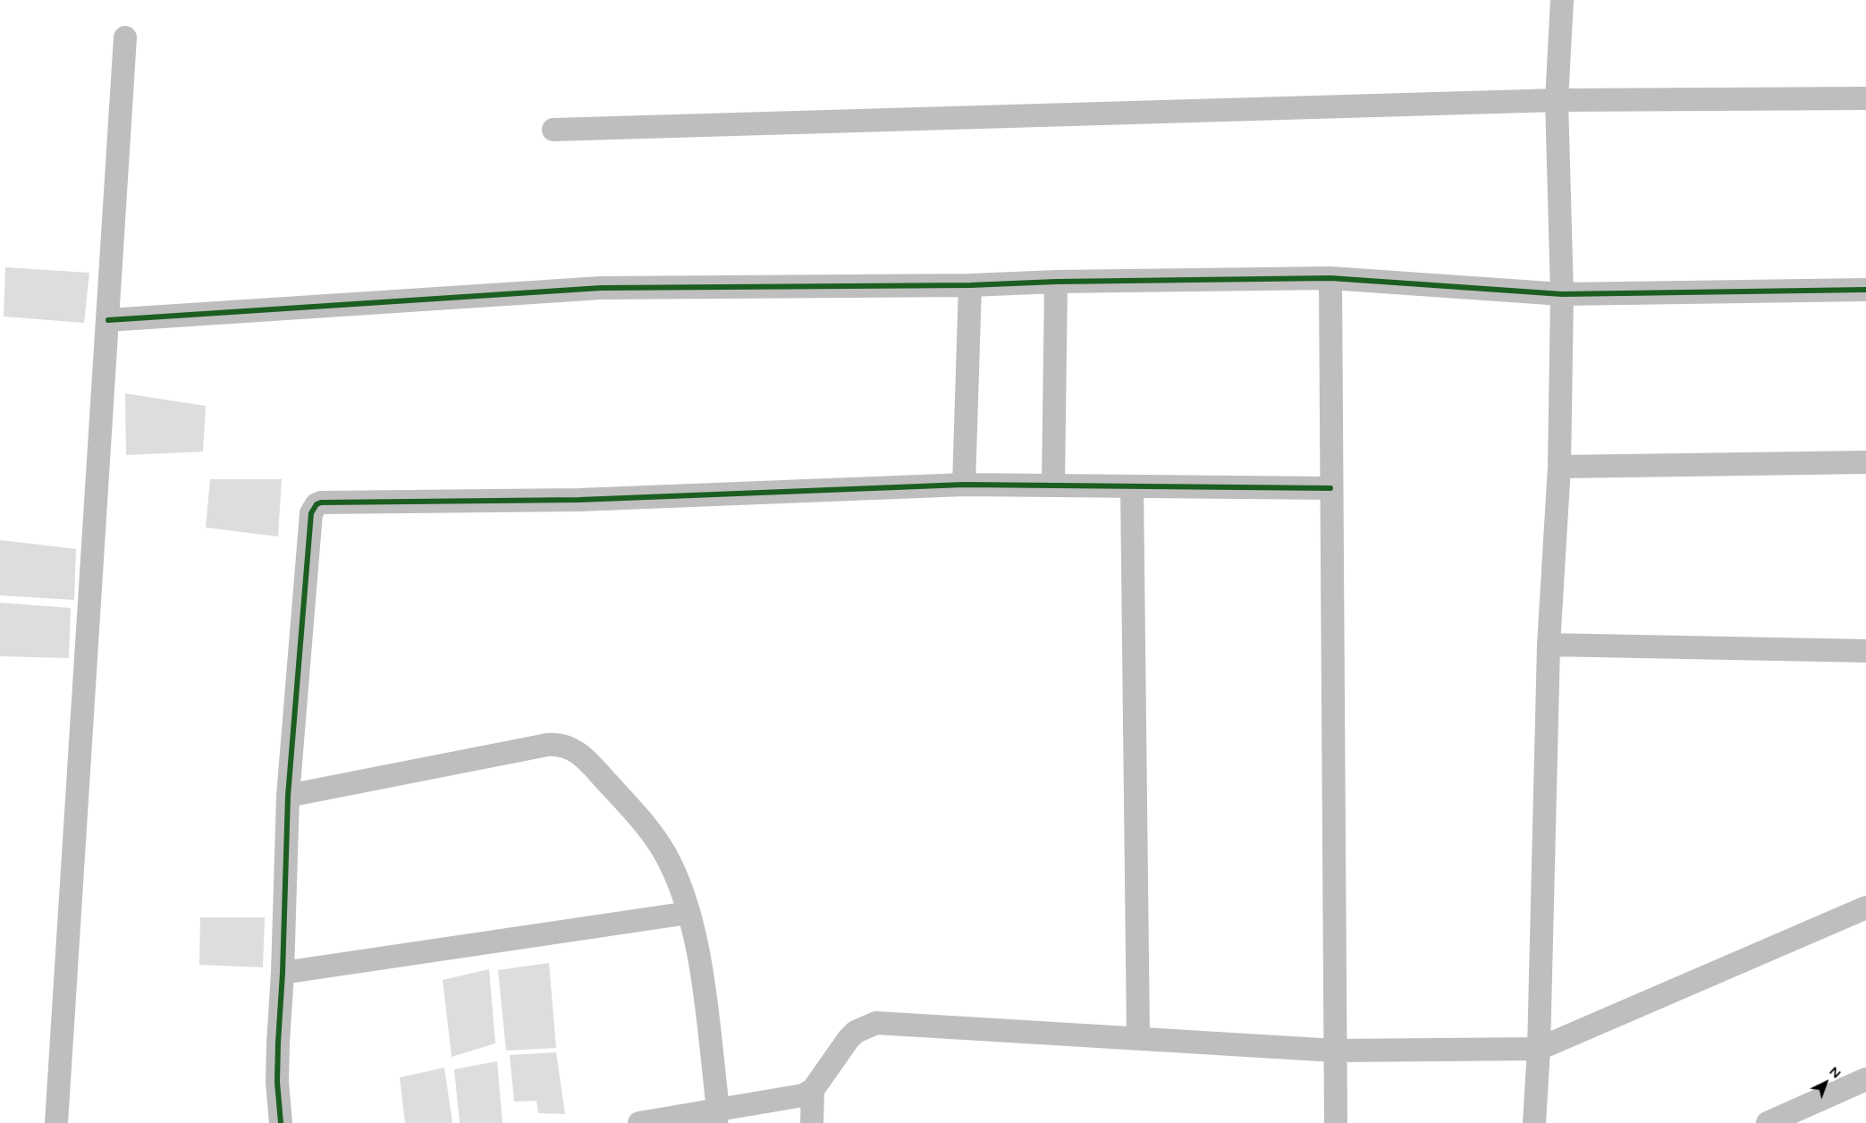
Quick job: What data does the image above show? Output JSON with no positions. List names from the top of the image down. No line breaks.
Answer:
{"north":"top right"}
